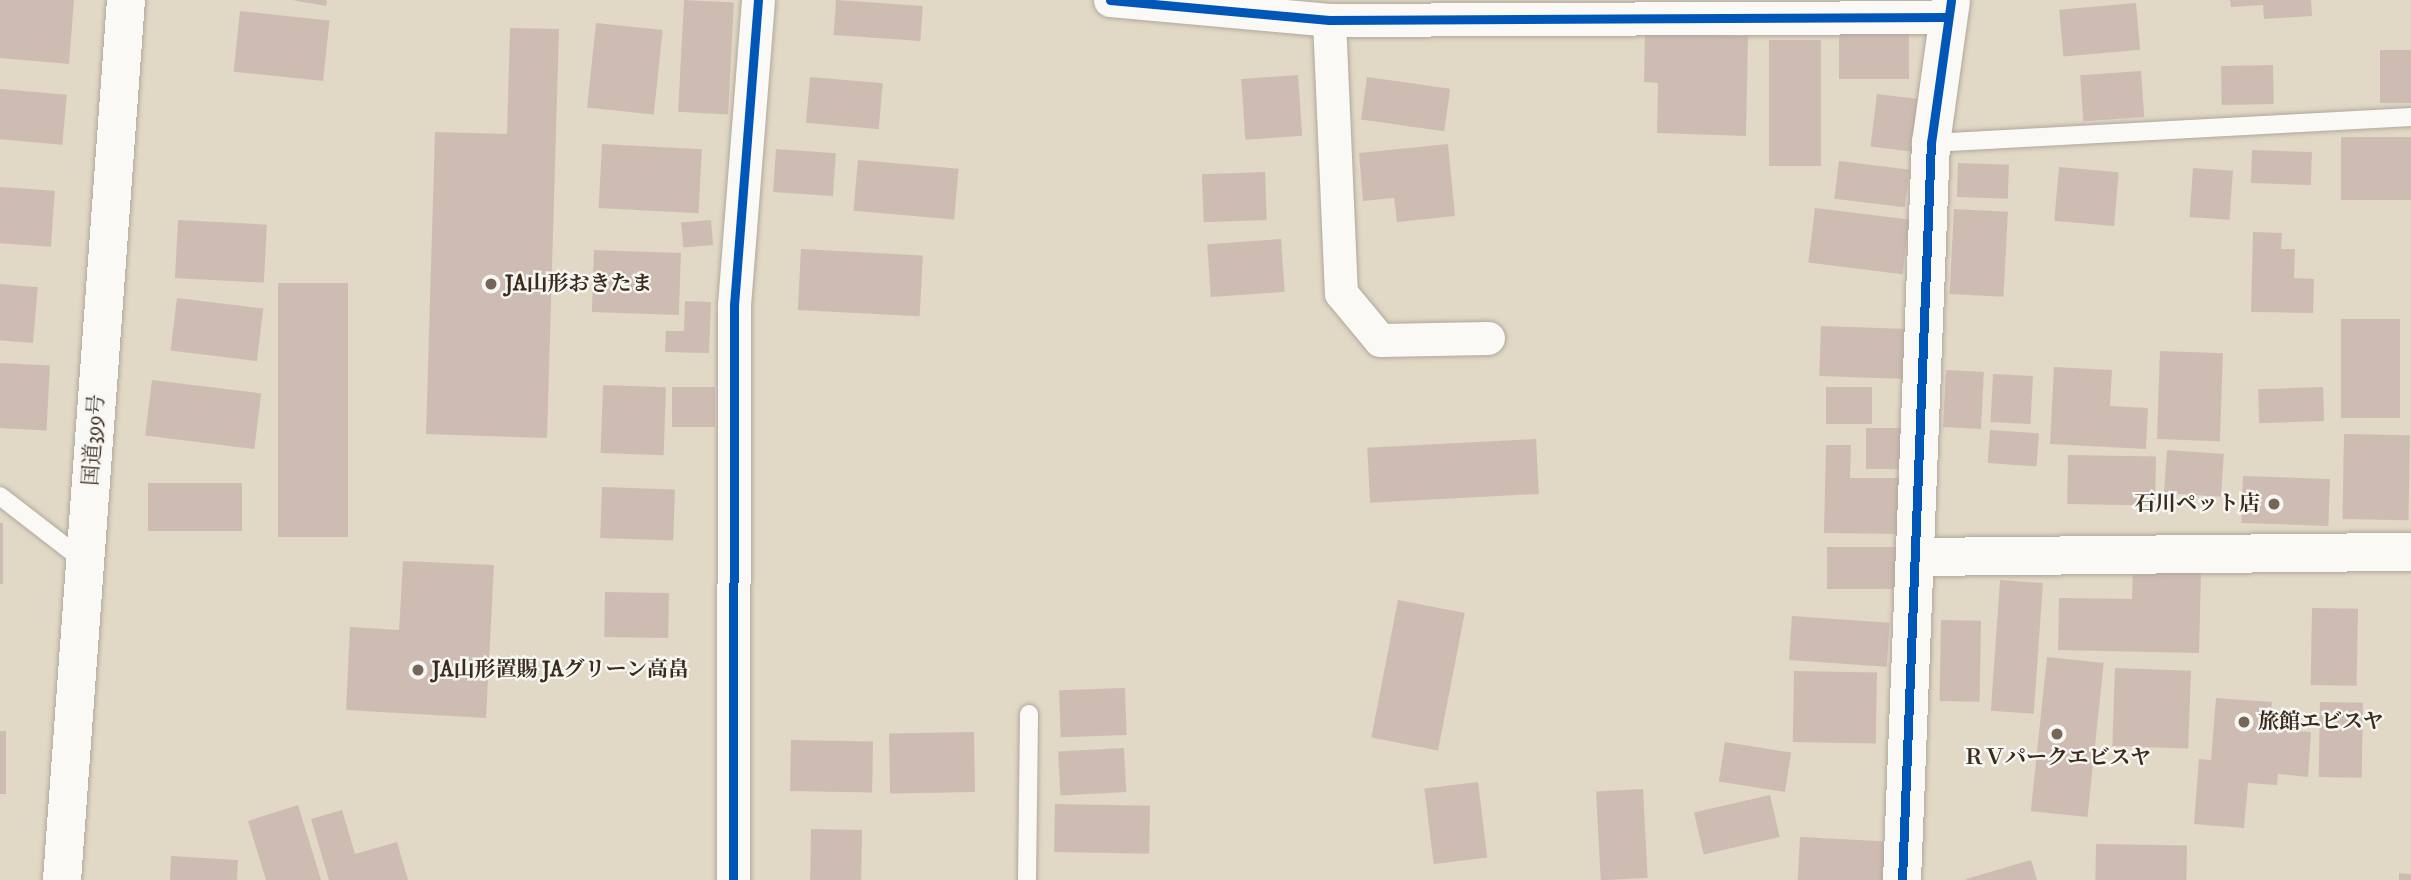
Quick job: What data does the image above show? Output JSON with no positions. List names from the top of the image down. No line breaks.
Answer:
{"streets":{"main road":["国道399号"]},"places":["JA山形おきたま","石川ペット店","JA山形置賜 JAグリーン高畠","旅館エビスヤ","ＲＶパークエビスヤ"]}
